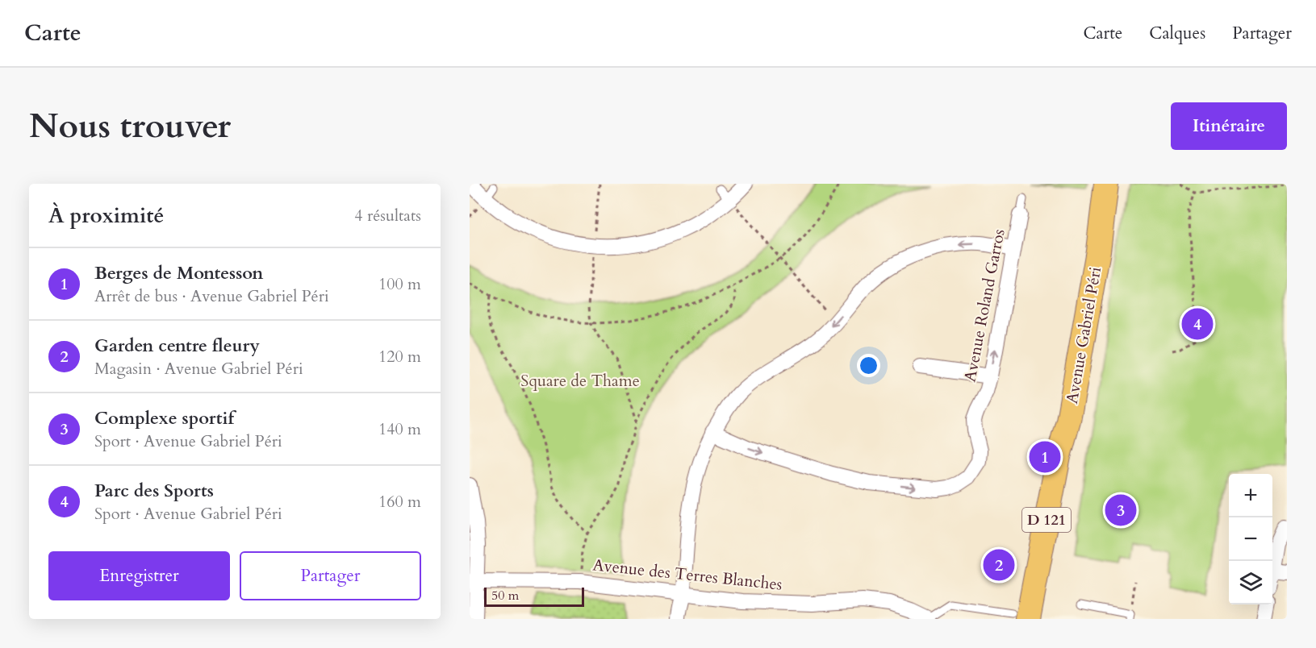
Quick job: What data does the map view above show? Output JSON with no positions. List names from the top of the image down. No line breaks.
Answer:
{"streets":{"main road":["Avenue Gabriel Péri","D 121"],"street":["Avenue Roland Garros","Avenue des Terres Blanches"]},"parks":["Square de Thame"],"scale_bar":"50 m","page":{"header":"Carte","nav":["Carte","Calques","Partager"],"buttons":["Itinéraire",["Enregistrer","Partager"]],"title":"Nous trouver","heading":["À proximité","4 résultats"],"list":[{"mark":"1","name":"Berges de Montesson","note":"Arrêt de bus · Avenue Gabriel Péri","value":"100 m"},{"mark":"2","name":"Garden centre fleury","note":"Magasin · Avenue Gabriel Péri","value":"120 m"},{"mark":"3","name":"Complexe sportif","note":"Sport · Avenue Gabriel Péri","value":"140 m"},{"mark":"4","name":"Parc des Sports","note":"Sport · Avenue Gabriel Péri","value":"160 m"}],"pins":["4","1","3","2"],"map_buttons":["+","−"],"scale":"50 m"}}
